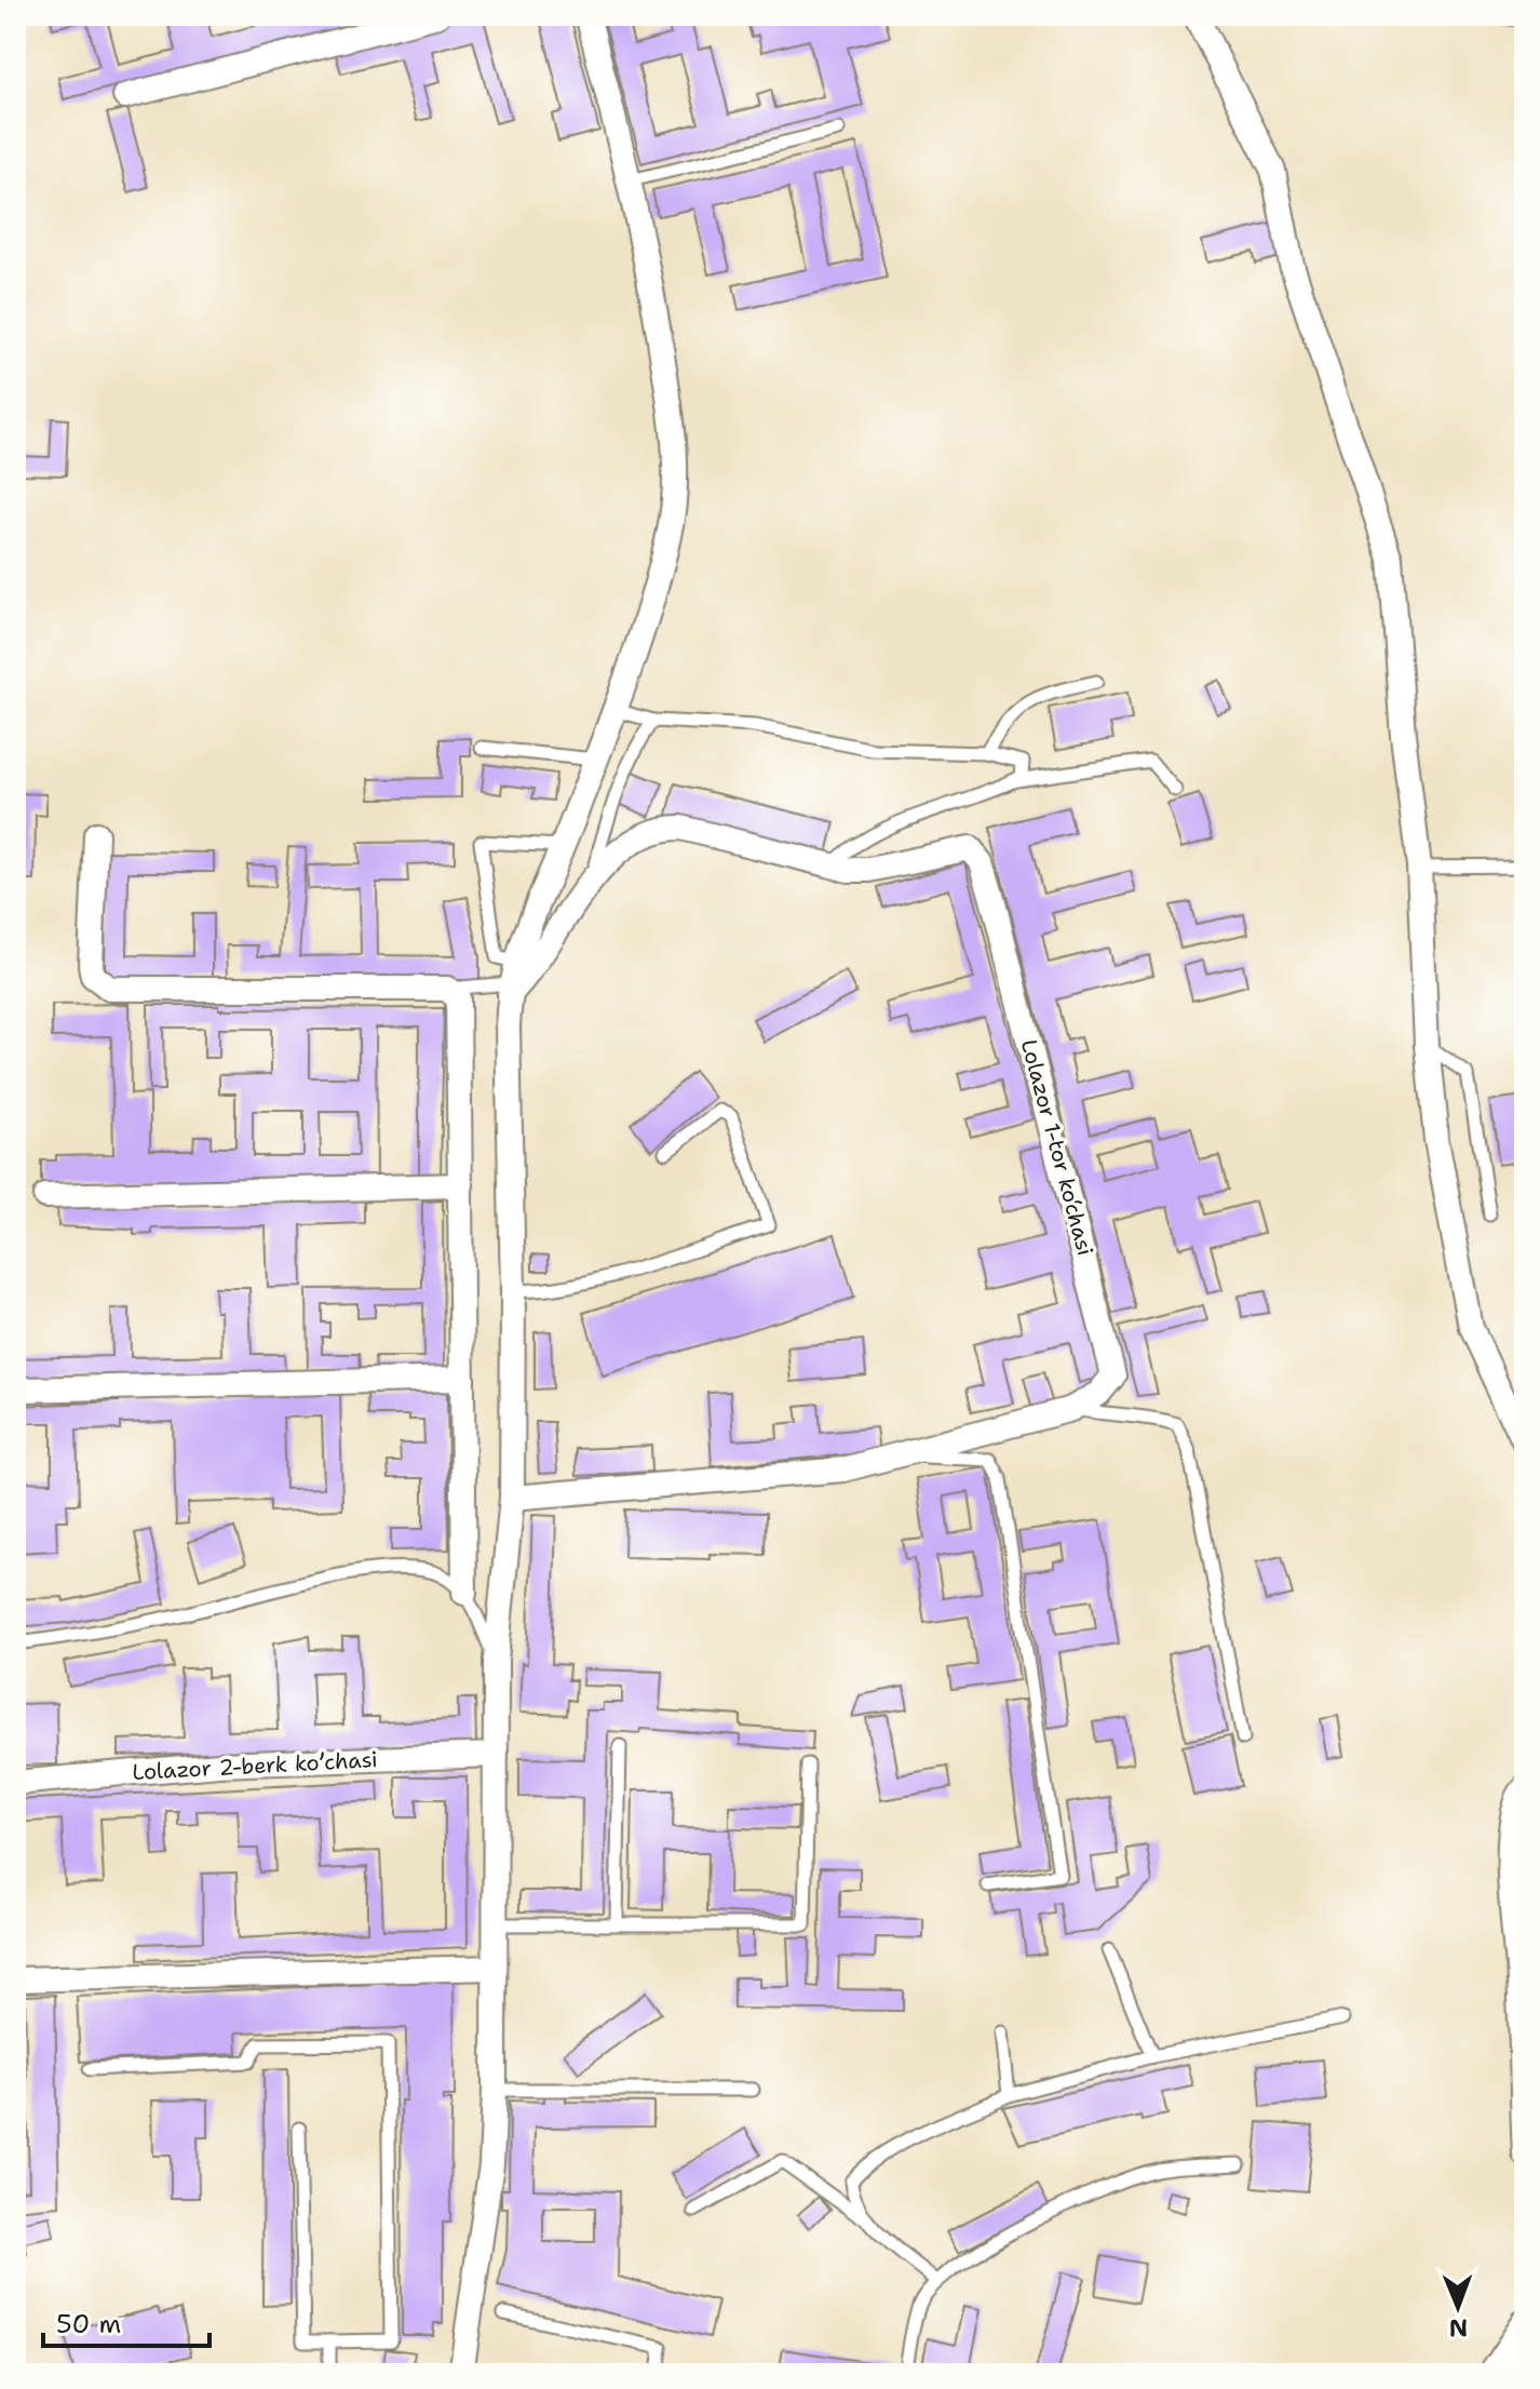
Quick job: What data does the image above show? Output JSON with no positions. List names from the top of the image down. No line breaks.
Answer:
{"streets":{"street":["Lolazor 1-tor ko‘chasi","Lolazor 2-berk koʼchasi"]},"scale_bar":"50 m","north":"bottom"}
